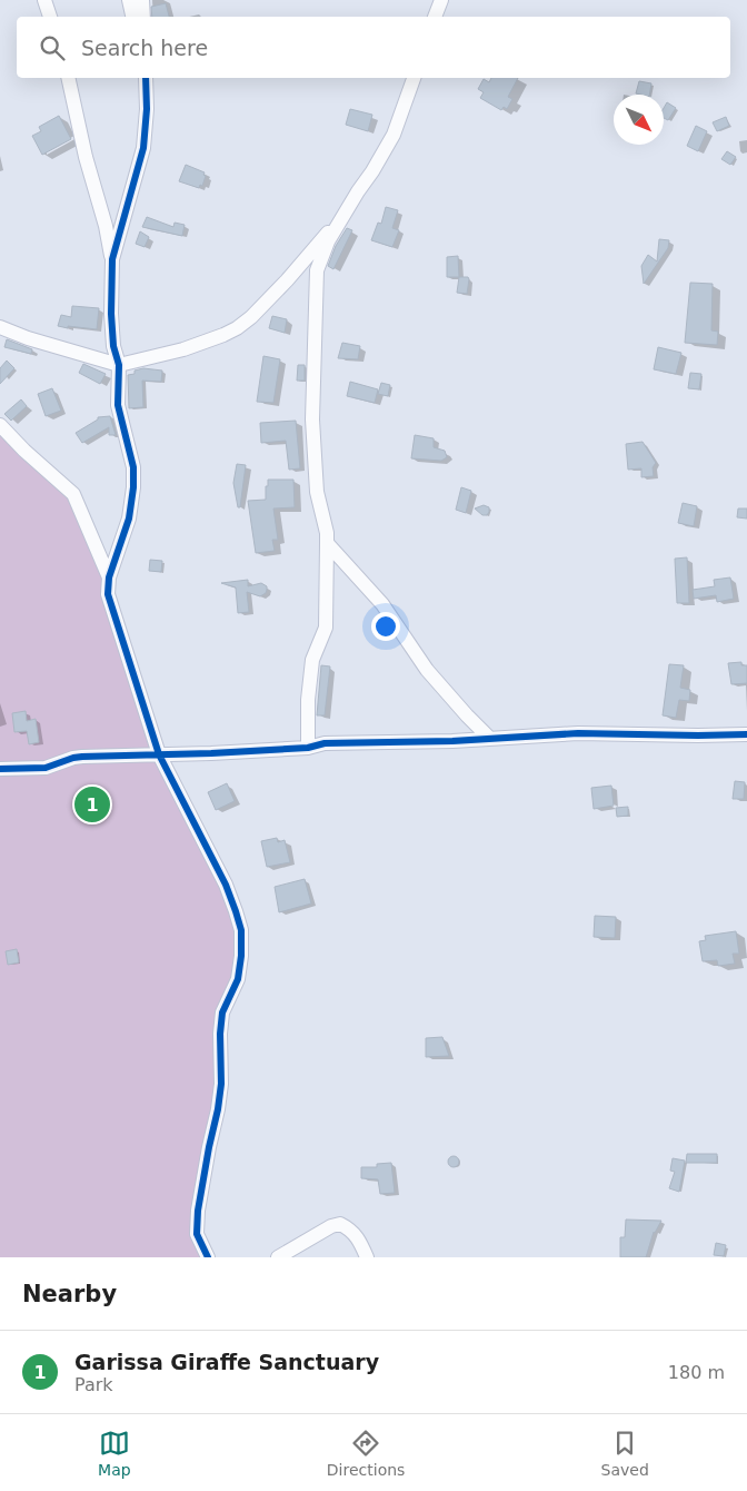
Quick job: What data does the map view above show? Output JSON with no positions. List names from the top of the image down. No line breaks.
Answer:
{"north":"bottom right","page":{"search":"Search here","pins":"1","heading":"Nearby","list":[{"mark":"1","name":"Garissa Giraffe Sanctuary","note":"Park","value":"180 m"}],"nav":["Map","Directions","Saved"]}}
